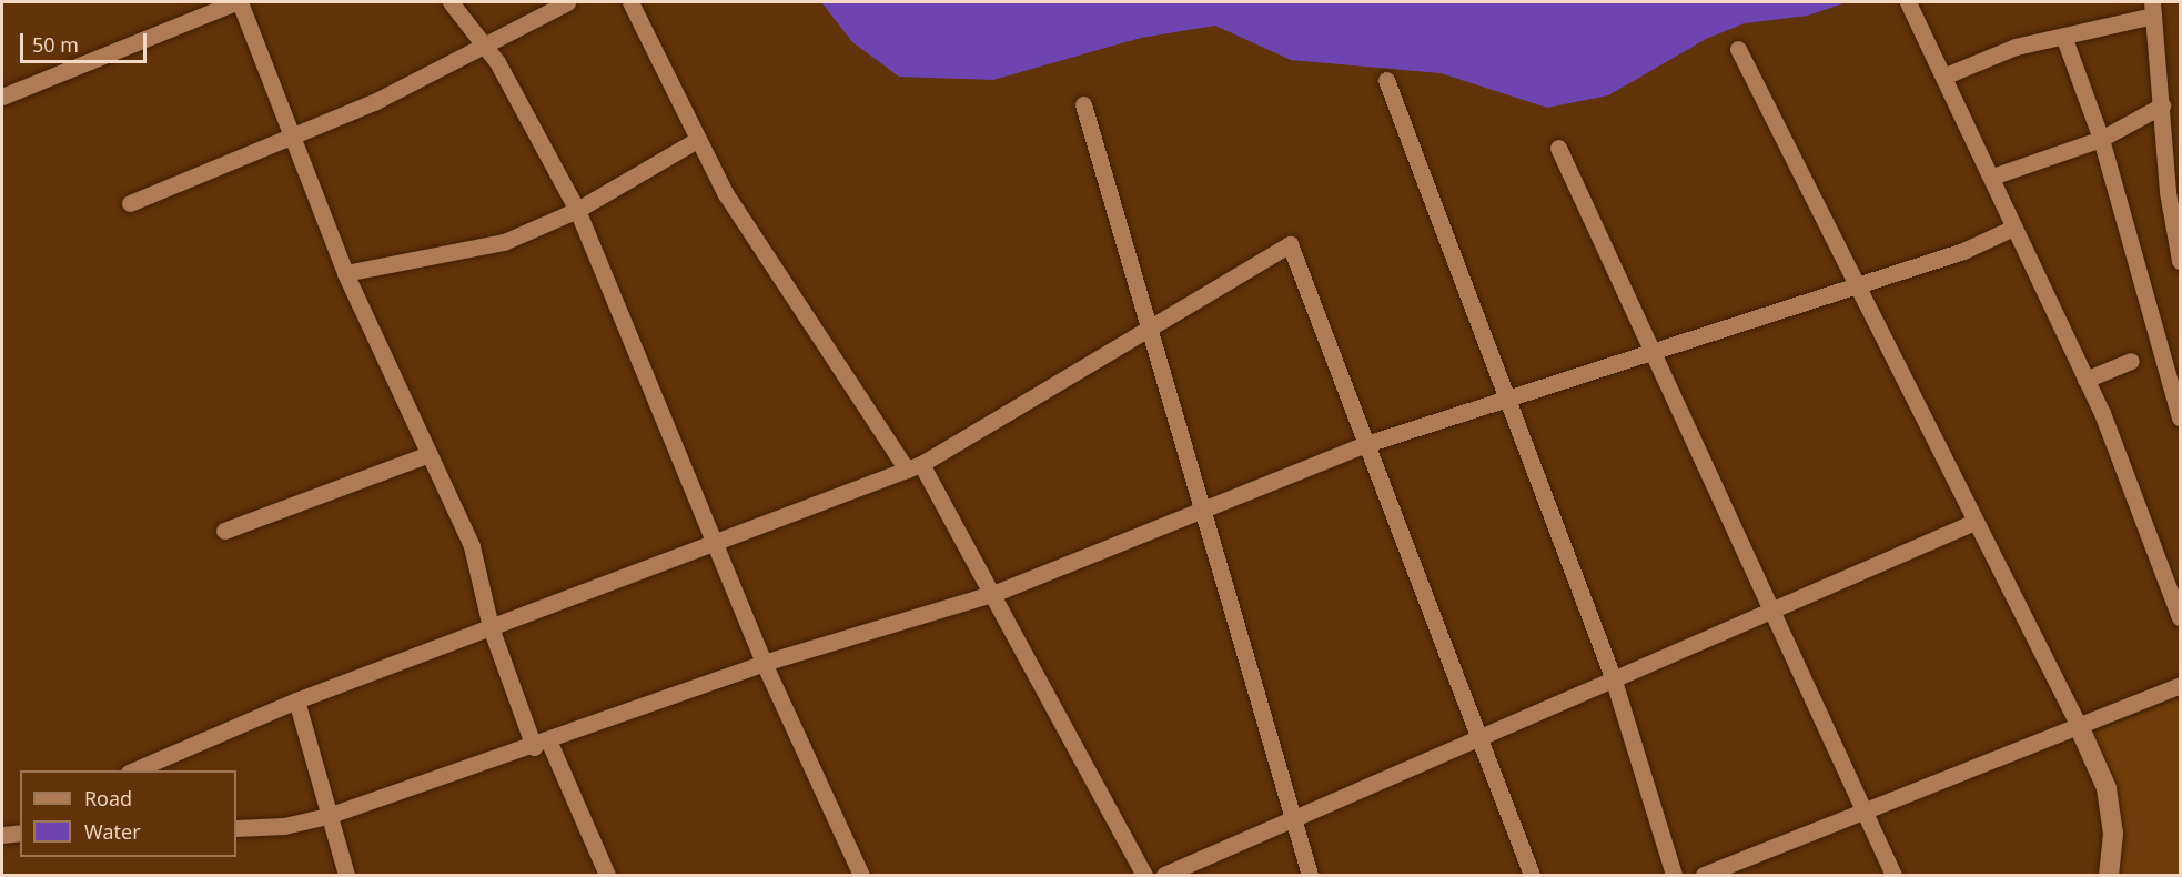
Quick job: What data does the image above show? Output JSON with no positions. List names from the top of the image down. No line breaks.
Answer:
{"legend":["Road","Water"],"scale_bar":"50 m"}
